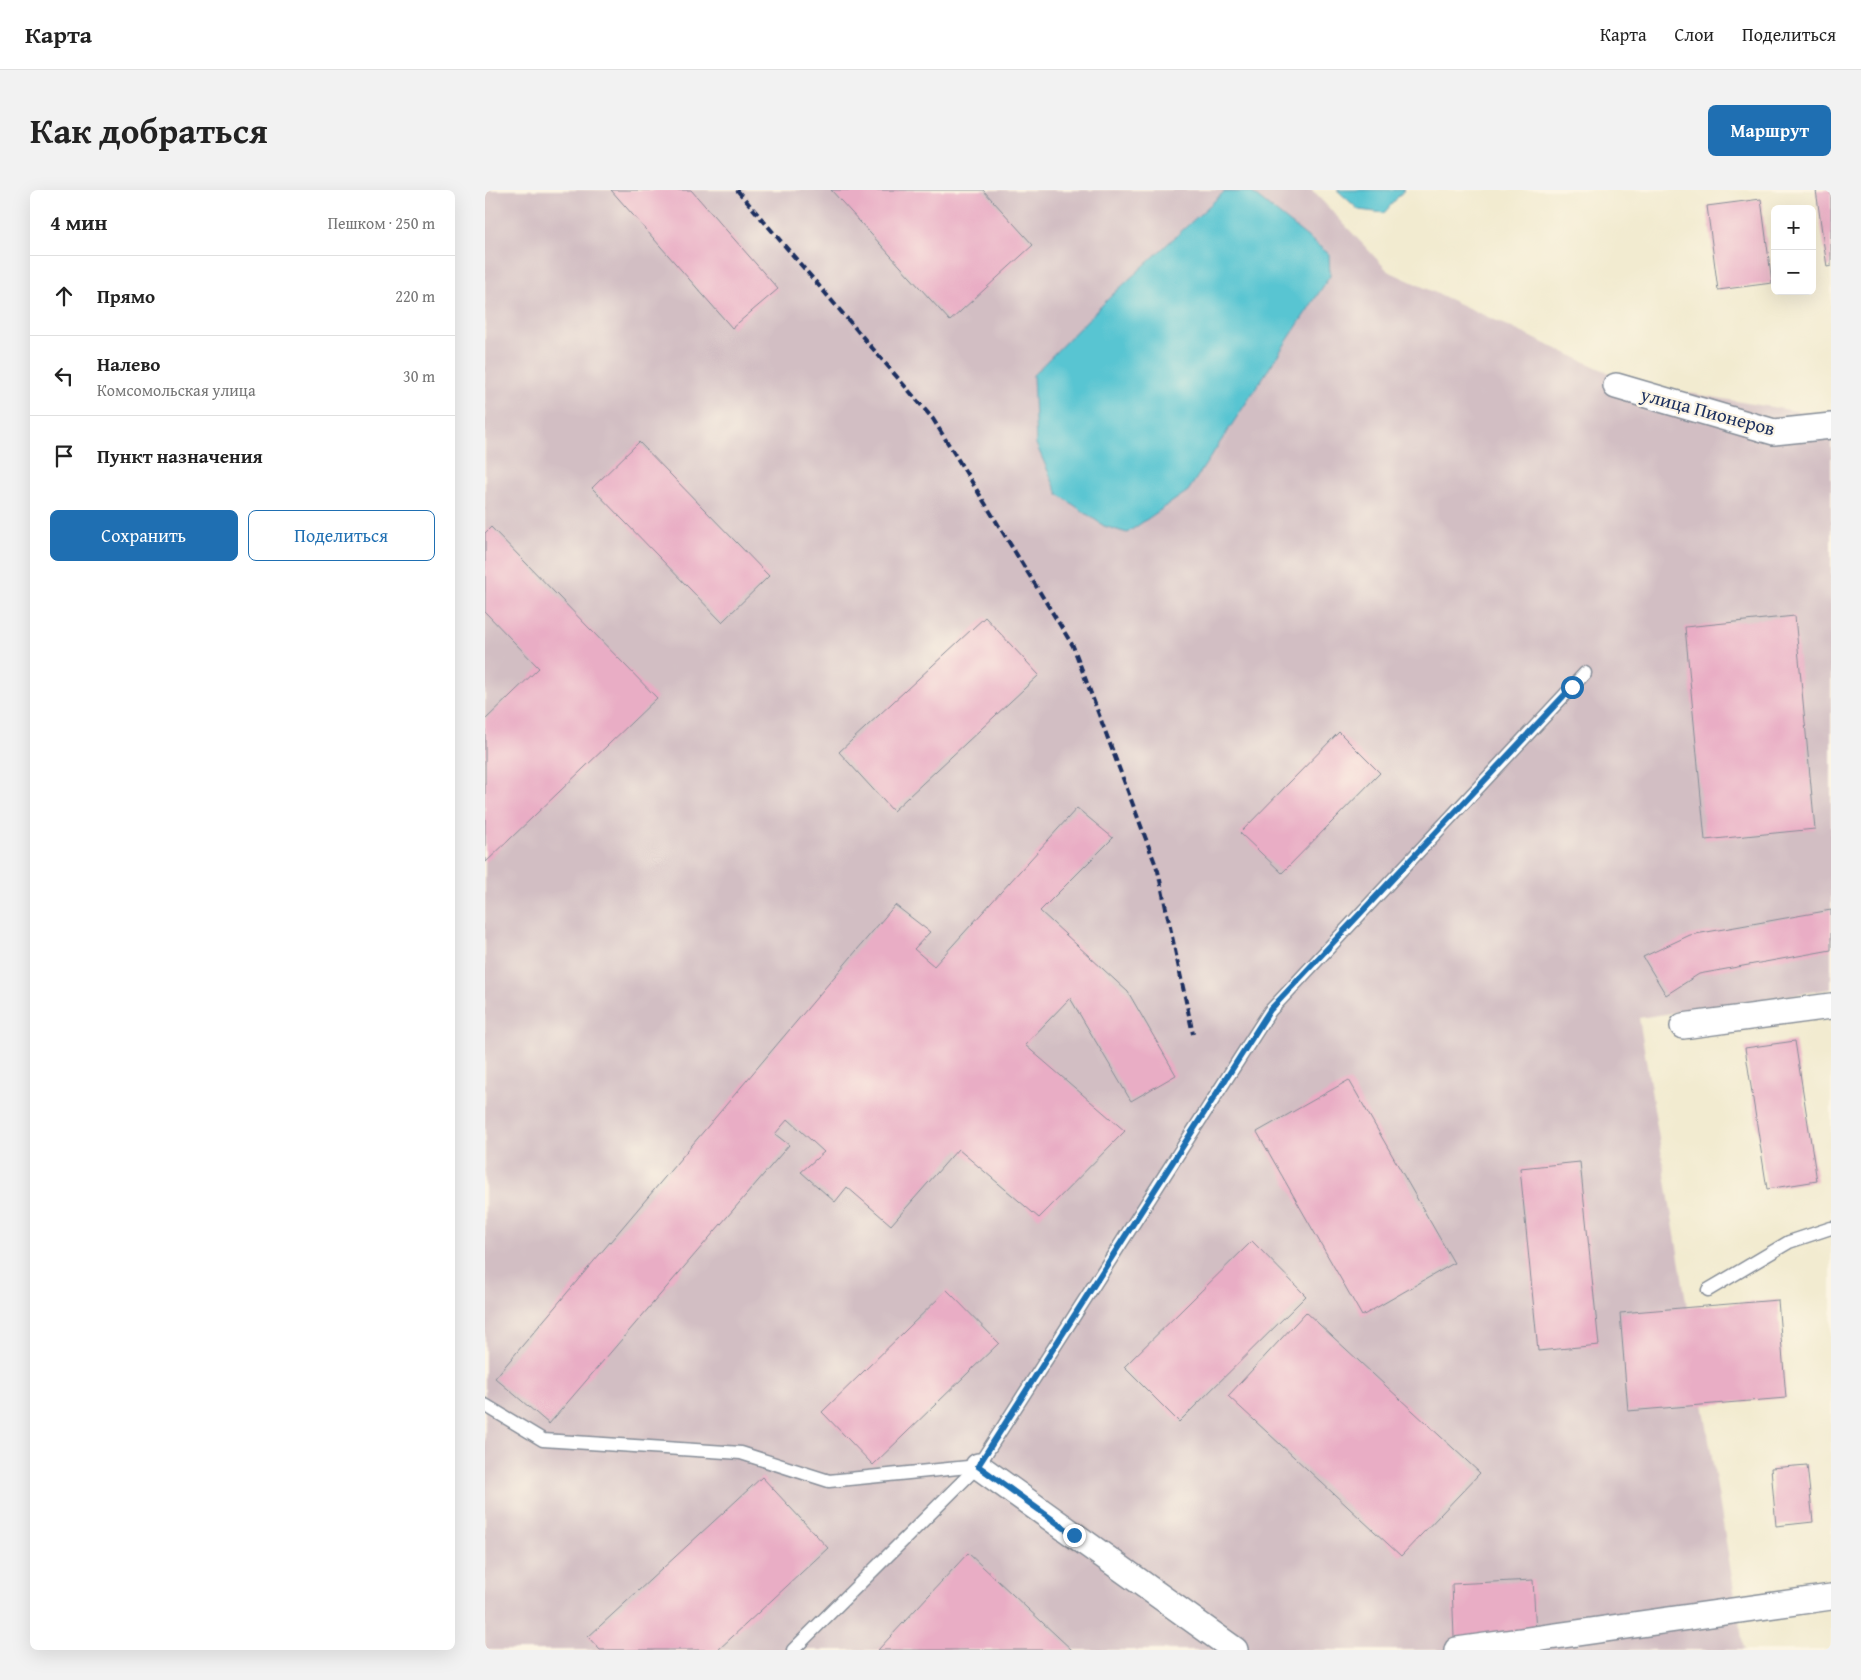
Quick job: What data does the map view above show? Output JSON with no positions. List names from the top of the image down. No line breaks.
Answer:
{"streets":{"street":["улица Пионеров"]},"page":{"header":"Карта","nav":["Карта","Слои","Поделиться"],"title":"Как добраться","buttons":["Маршрут",["Сохранить","Поделиться"]],"heading":["4 мин","Пешком · 250 m"],"map_buttons":["+","−"],"list":[["Прямо","220 m"],["Налево","Комсомольская улица","30 m"],"Пункт назначения"]}}
